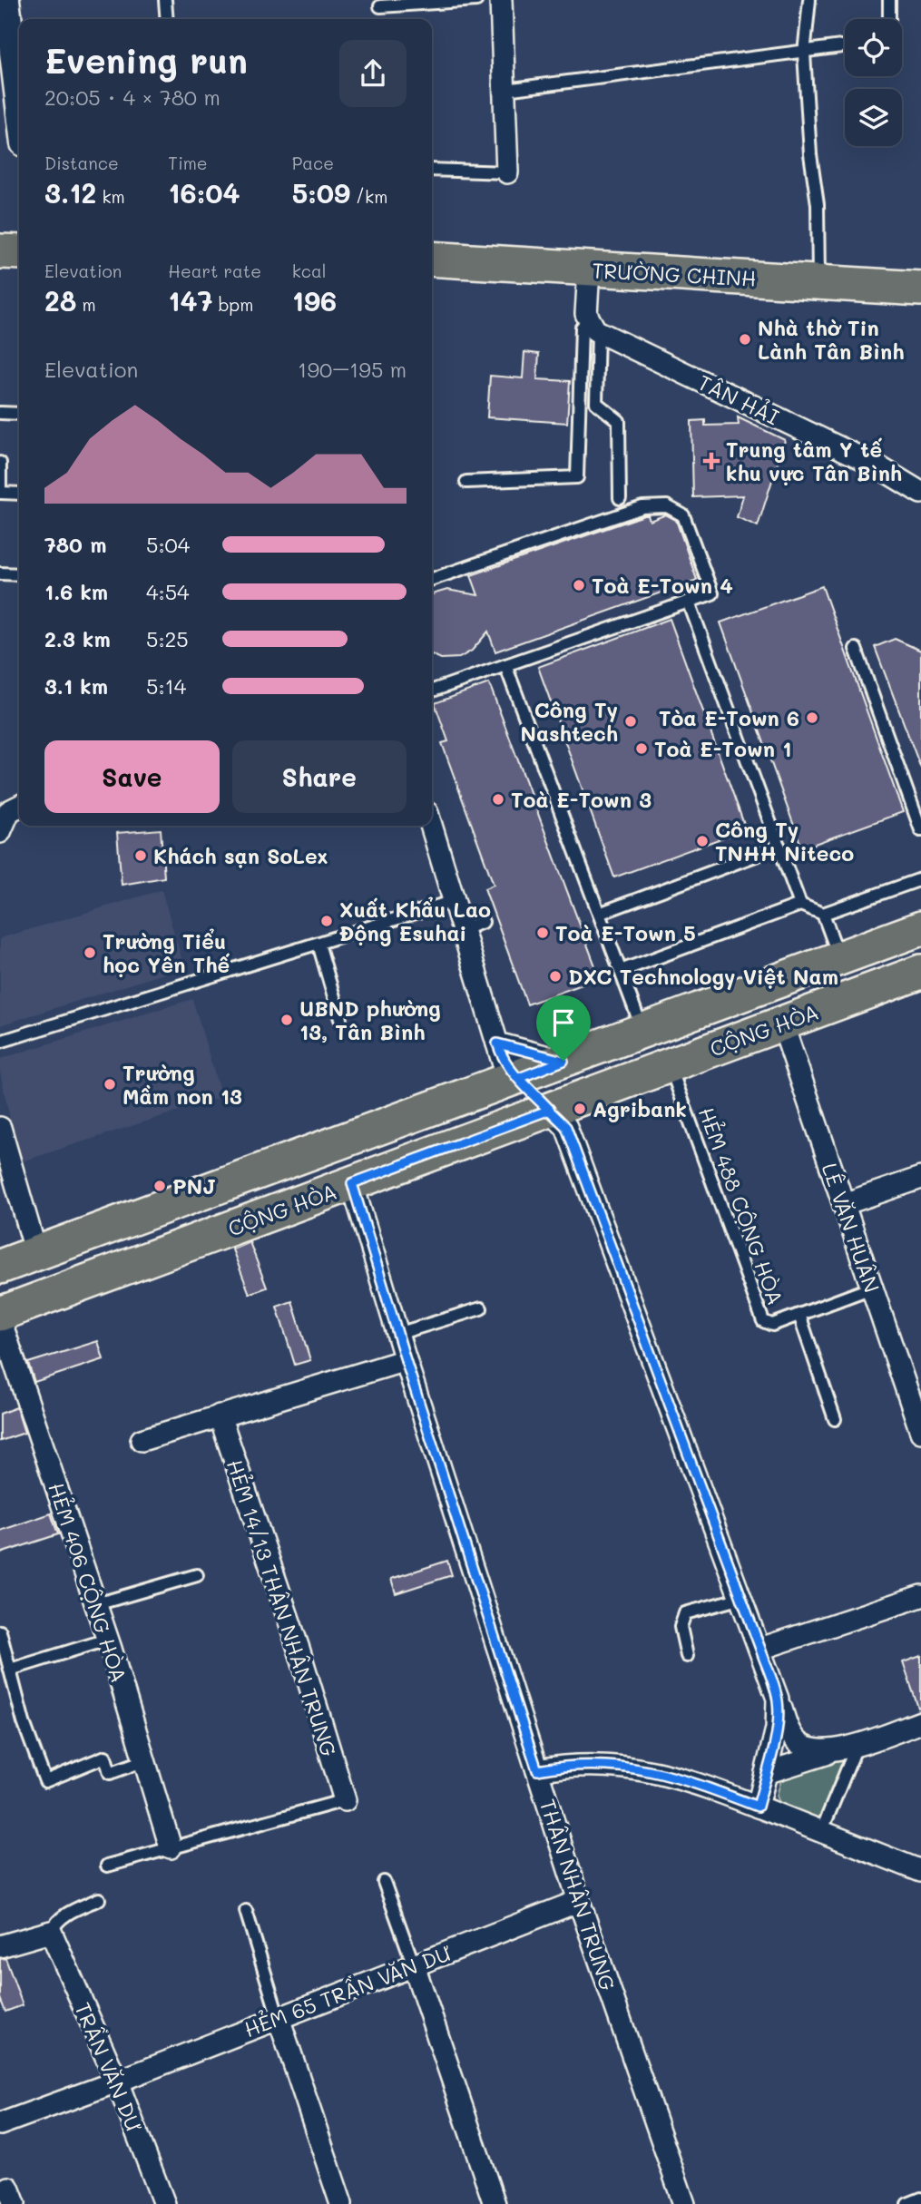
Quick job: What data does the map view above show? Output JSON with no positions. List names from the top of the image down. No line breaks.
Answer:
{"streets":{"main road":["TRƯỜNG CHINH","CỘNG HÒA"],"street":["TÂN HẢI","LÊ VĂN HUÂN","HẺM 406 CỘNG HÒA","HẺM 14/13 THÂN NHÂN TRUNG","THÂN NHÂN TRUNG","HẺM 65 TRẦN VĂN DƯ","TRẦN VĂN DƯ"],"lane":["HẺM 488 CỘNG HÒA"]},"crossings":[["CỘNG HÒA","HẺM 488 CỘNG HÒA"],["CỘNG HÒA","LÊ VĂN HUÂN"],["CỘNG HÒA","THÂN NHÂN TRUNG"],["HẺM 488 CỘNG HÒA","LÊ VĂN HUÂN"],["THÂN NHÂN TRUNG","HẺM 65 TRẦN VĂN DƯ"],["HẺM 65 TRẦN VĂN DƯ","TRẦN VĂN DƯ"]],"places":{"other":["Nhà thờ Tin Lành Tân Bình","Toà E-Town 4","Tòa E-Town 6","Công Ty Nashtech","Toà E-Town 1","Toà E-Town 3","Công Ty TNHH Niteco","Khách sạn SoLex","Xuất Khẩu Lao Động Esuhai","Toà E-Town 5","Trường Tiểu học Yên Thế","DXC Technology Việt Nam","UBND phường 13, Tân Bình","Trường Mầm non 13","Agribank","PNJ"],"health":["Trung tâm Y tế khu vực Tân Bình"]},"page":{"heading":["Evening run","20:05 · 4 × 780 m"],"stats":[["Distance","3.12 km"],["Time","16:04"],["Pace","5:09 /km"],["Elevation","28 m"],["Heart rate","147 bpm"],["kcal","196"]],"chart":["Elevation","190–195 m"],"list":[{"name":"780 m","note":"5:04"},{"name":"1.6 km","note":"4:54"},{"name":"2.3 km","note":"5:25"},{"name":"3.1 km","note":"5:14"}],"buttons":["Save","Share"]}}
